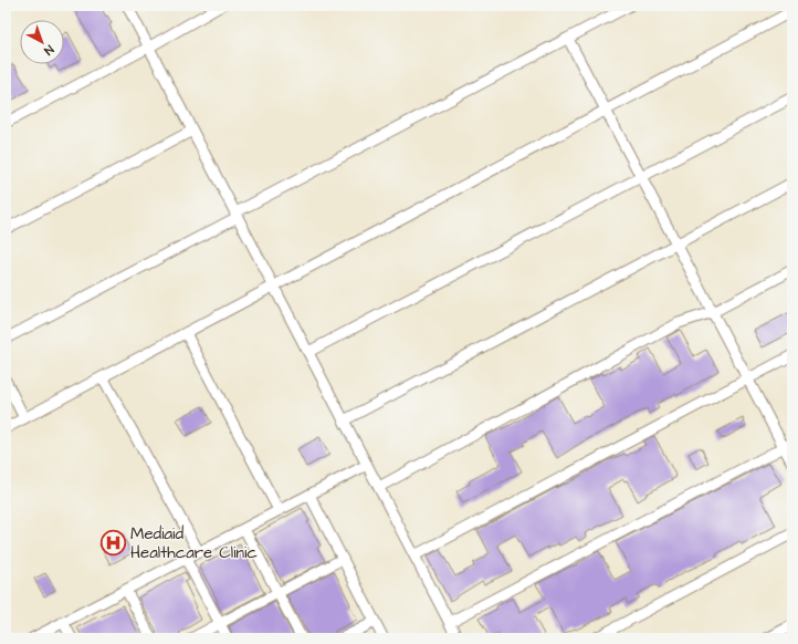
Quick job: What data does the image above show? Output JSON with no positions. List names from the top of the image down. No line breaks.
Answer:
{"places":{"hospital":["Mediaid Healthcare Clinic"]},"north":"bottom right"}
